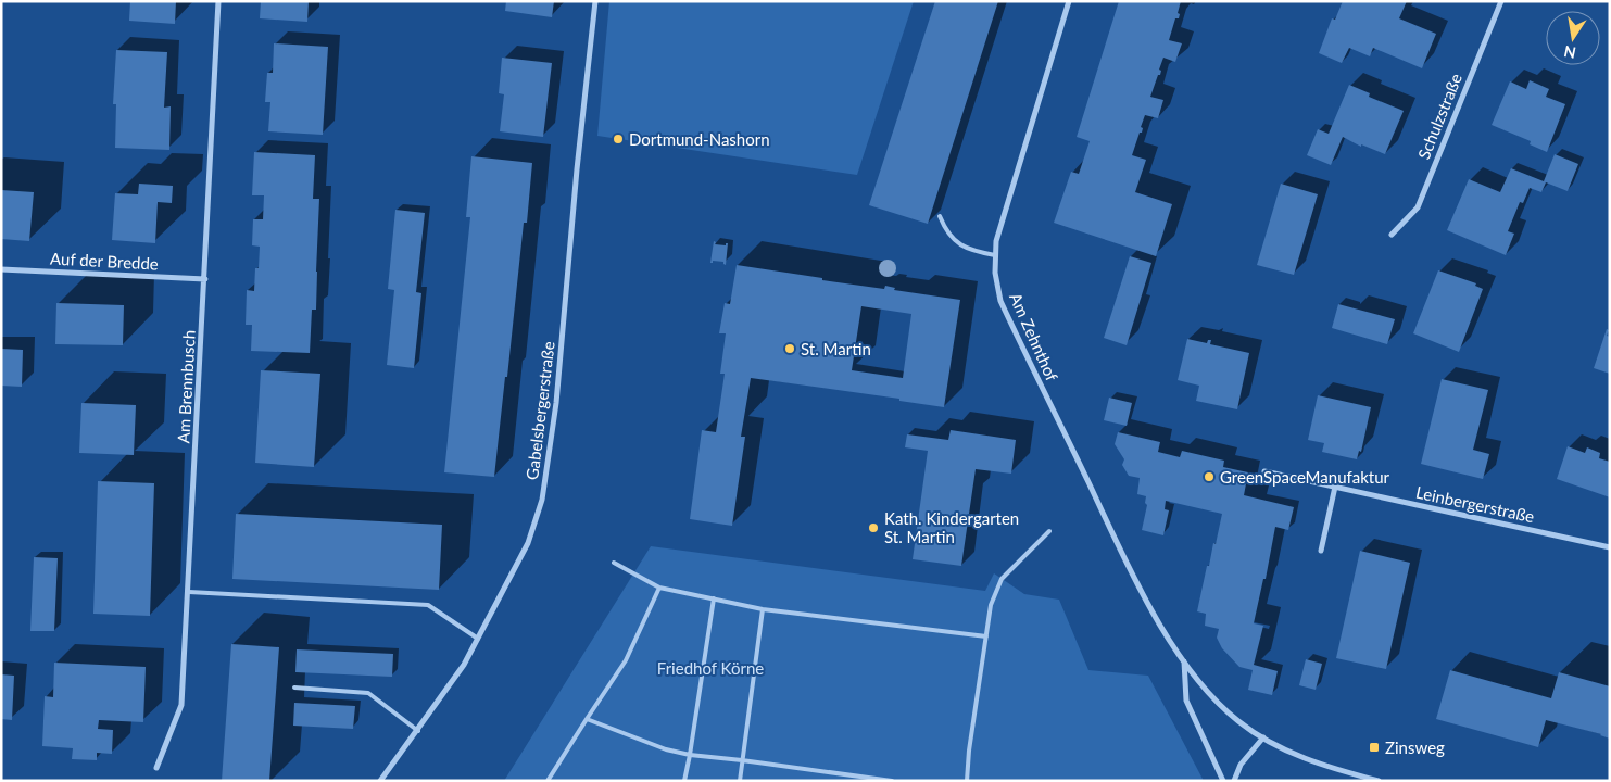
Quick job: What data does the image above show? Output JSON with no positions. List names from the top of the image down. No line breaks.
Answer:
{"streets":{"street":["Schulzstraße","Auf der Bredde","Am Zehnthof","Am Brennbusch","Gabelsbergerstraße","Leinbergerstraße"]},"crossings":[["Auf der Bredde","Am Brennbusch"]],"parks":["Friedhof Körne"],"places":{"other":["Dortmund-Nashorn","St. Martin","GreenSpaceManufaktur","Kath. Kindergarten St. Martin"],"transit":["Zinsweg"]},"north":"bottom"}
